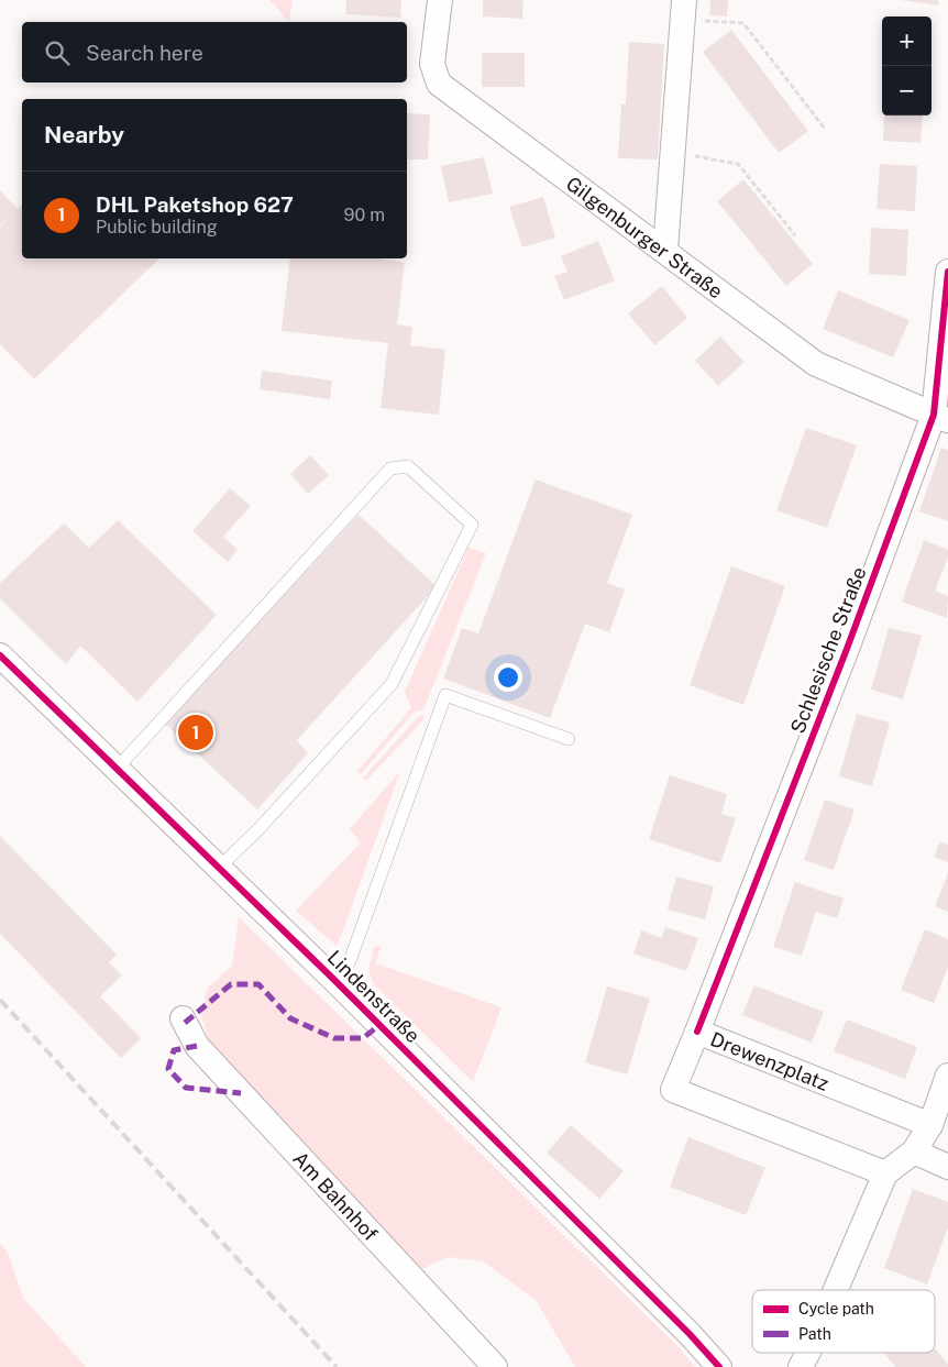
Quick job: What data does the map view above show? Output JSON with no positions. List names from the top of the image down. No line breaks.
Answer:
{"streets":{"street":["Gilgenburger Straße","Schlesische Straße","Lindenstraße","Drewenzplatz","Am Bahnhof"]},"crossings":[["Gilgenburger Straße","Schlesische Straße"],["Schlesische Straße","Drewenzplatz"]],"legend":["Cycle path","Path"],"page":{"map_buttons":["+","−"],"search":"Search here","heading":"Nearby","list":[{"mark":"1","name":"DHL Paketshop 627","note":"Public building","value":"90 m"}],"pins":"1"}}
